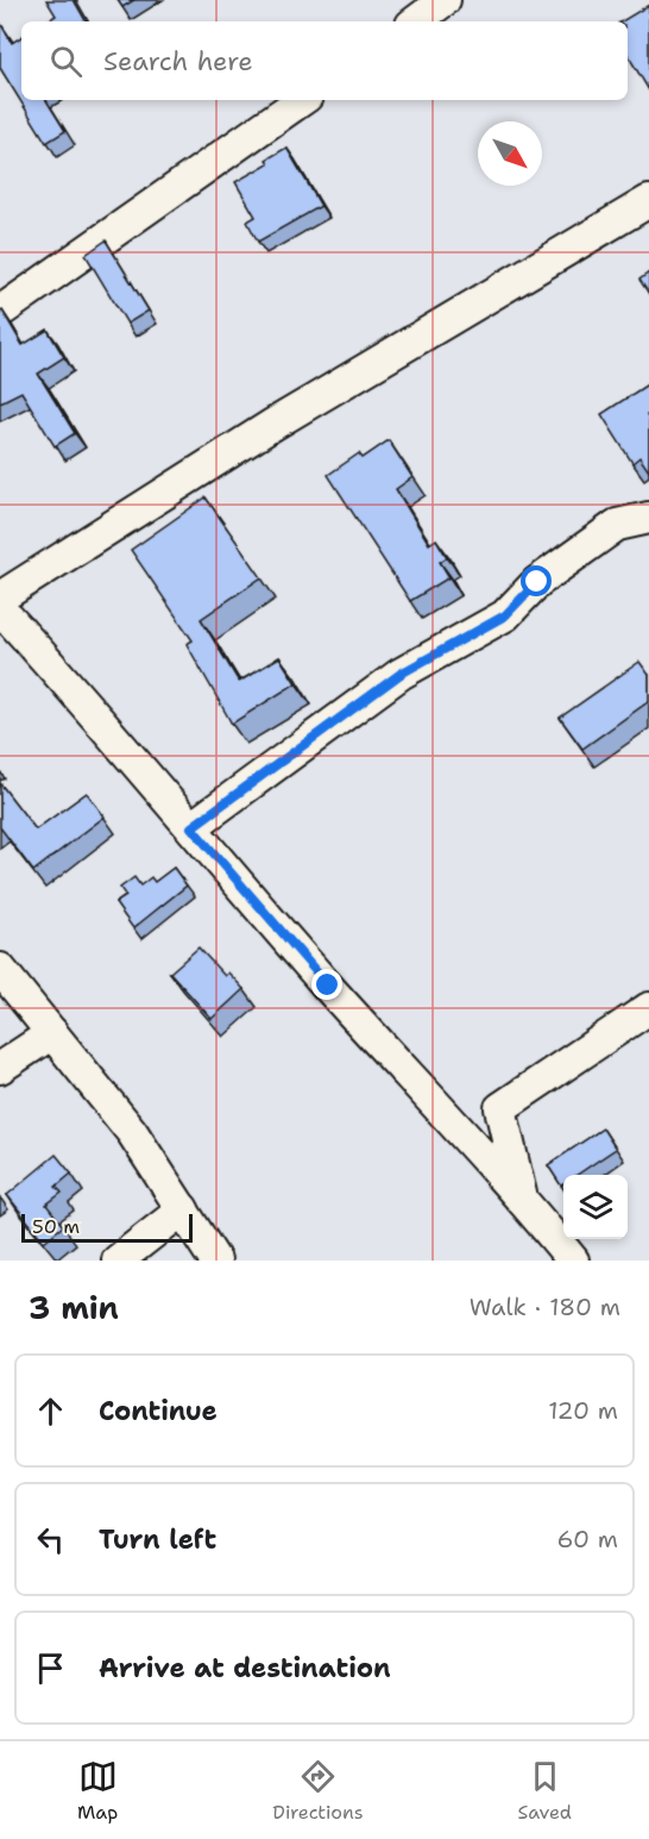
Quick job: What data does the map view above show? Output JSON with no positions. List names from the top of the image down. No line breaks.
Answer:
{"scale_bar":"50 m","north":"bottom right","page":{"search":"Search here","scale":"50 m","heading":["3 min","Walk · 180 m"],"list":[["Continue","120 m"],["Turn left","60 m"],"Arrive at destination"],"nav":["Map","Directions","Saved"]}}
